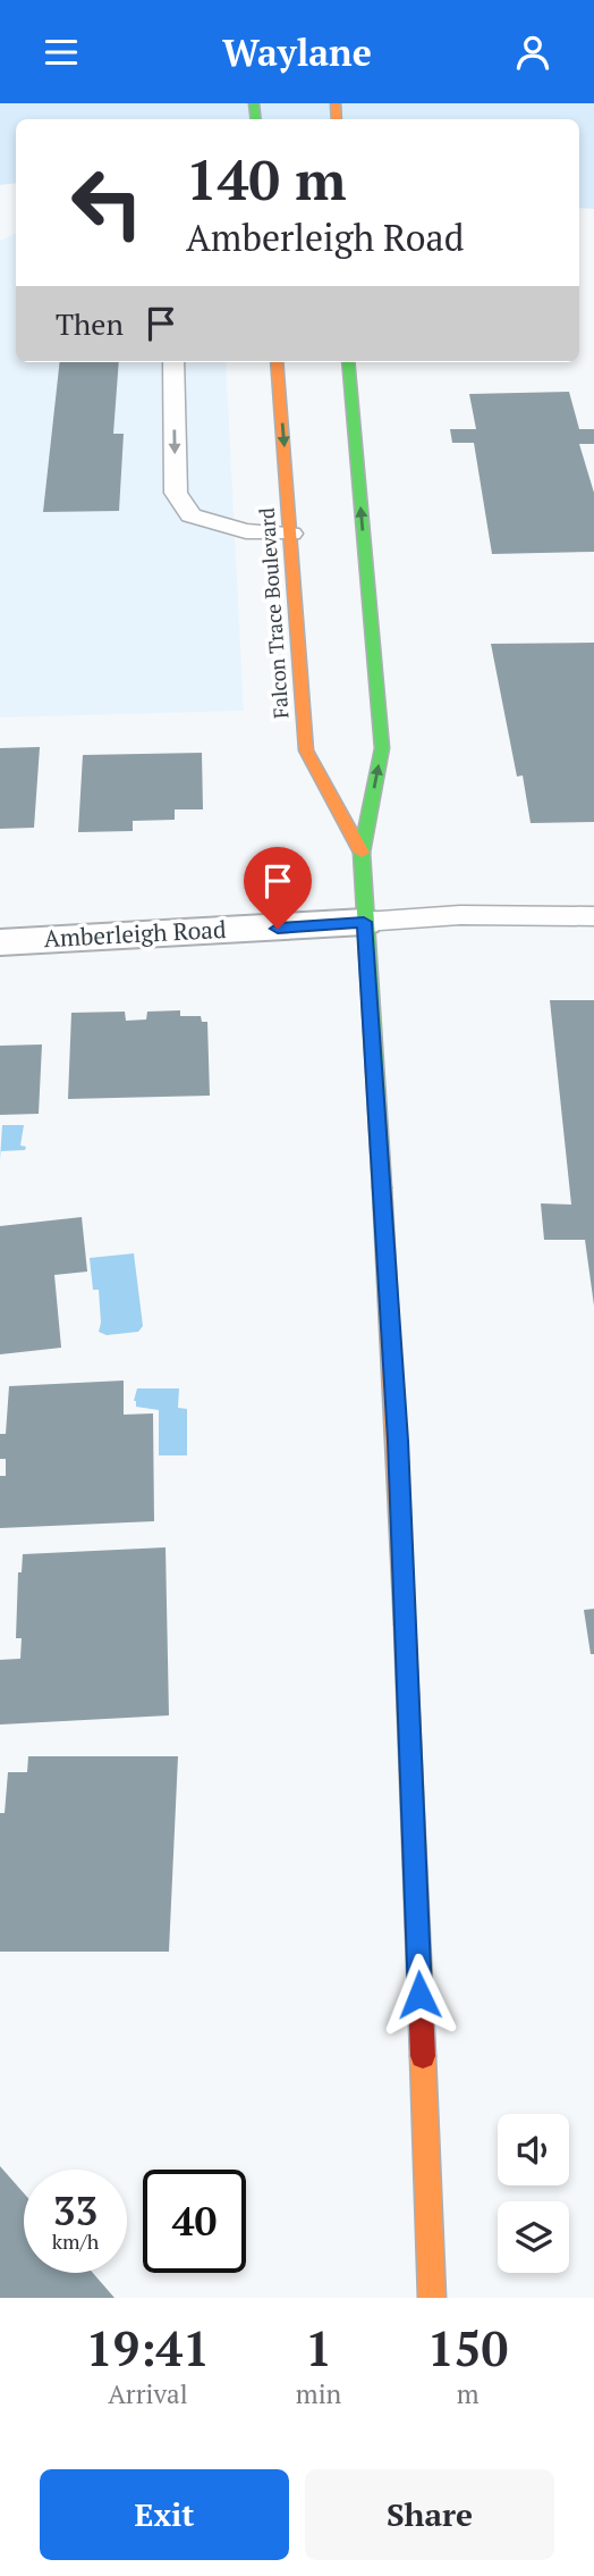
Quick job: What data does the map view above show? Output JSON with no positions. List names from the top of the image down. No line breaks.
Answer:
{"streets":{"street":["Falcon Trace Boulevard","Amberleigh Road"]},"crossings":[["Falcon Trace Boulevard","Amberleigh Road"]],"page":{"header":"Waylane","turn":["140 m","Amberleigh Road"],"then":"Then","speed":"33 km/h","limit":"40","eta":["19:41","Arrival","1","min","150","m"],"buttons":["Exit","Share"]}}
